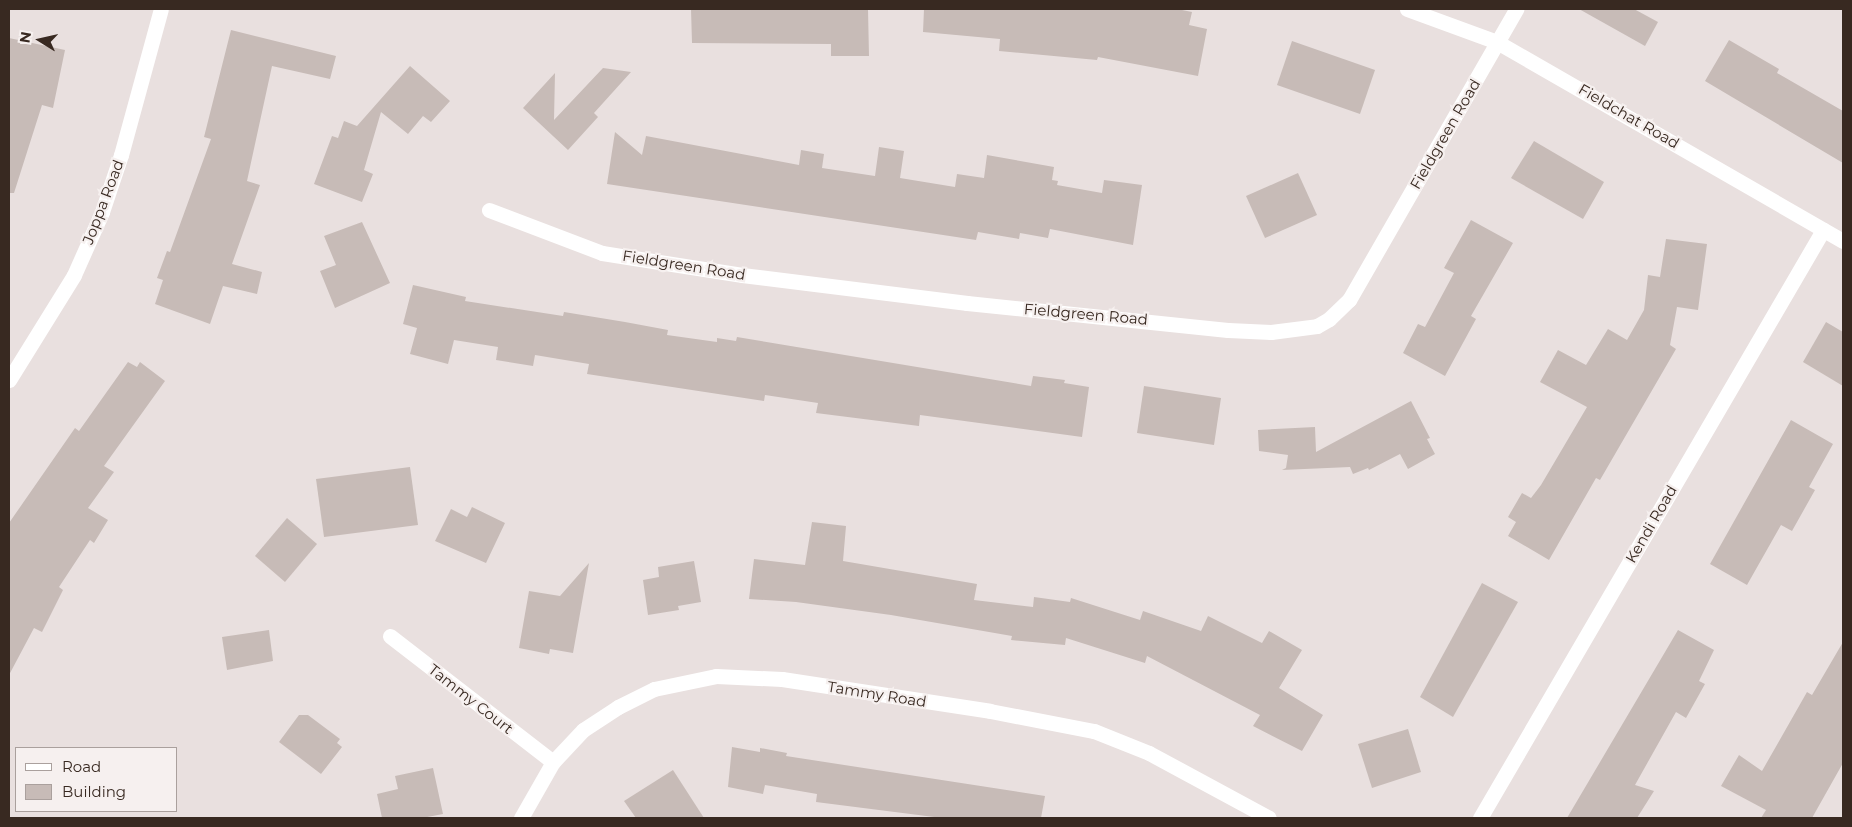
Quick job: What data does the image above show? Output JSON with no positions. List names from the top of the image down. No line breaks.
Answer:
{"streets":{"street":["Fieldchat Road","Fieldgreen Road","Joppa Road","Kendi Road","Tammy Road","Tammy Court"]},"crossings":[["Fieldchat Road","Fieldgreen Road"],["Fieldchat Road","Kendi Road"],["Tammy Road","Tammy Court"]],"legend":["Road","Building"],"north":"left"}
